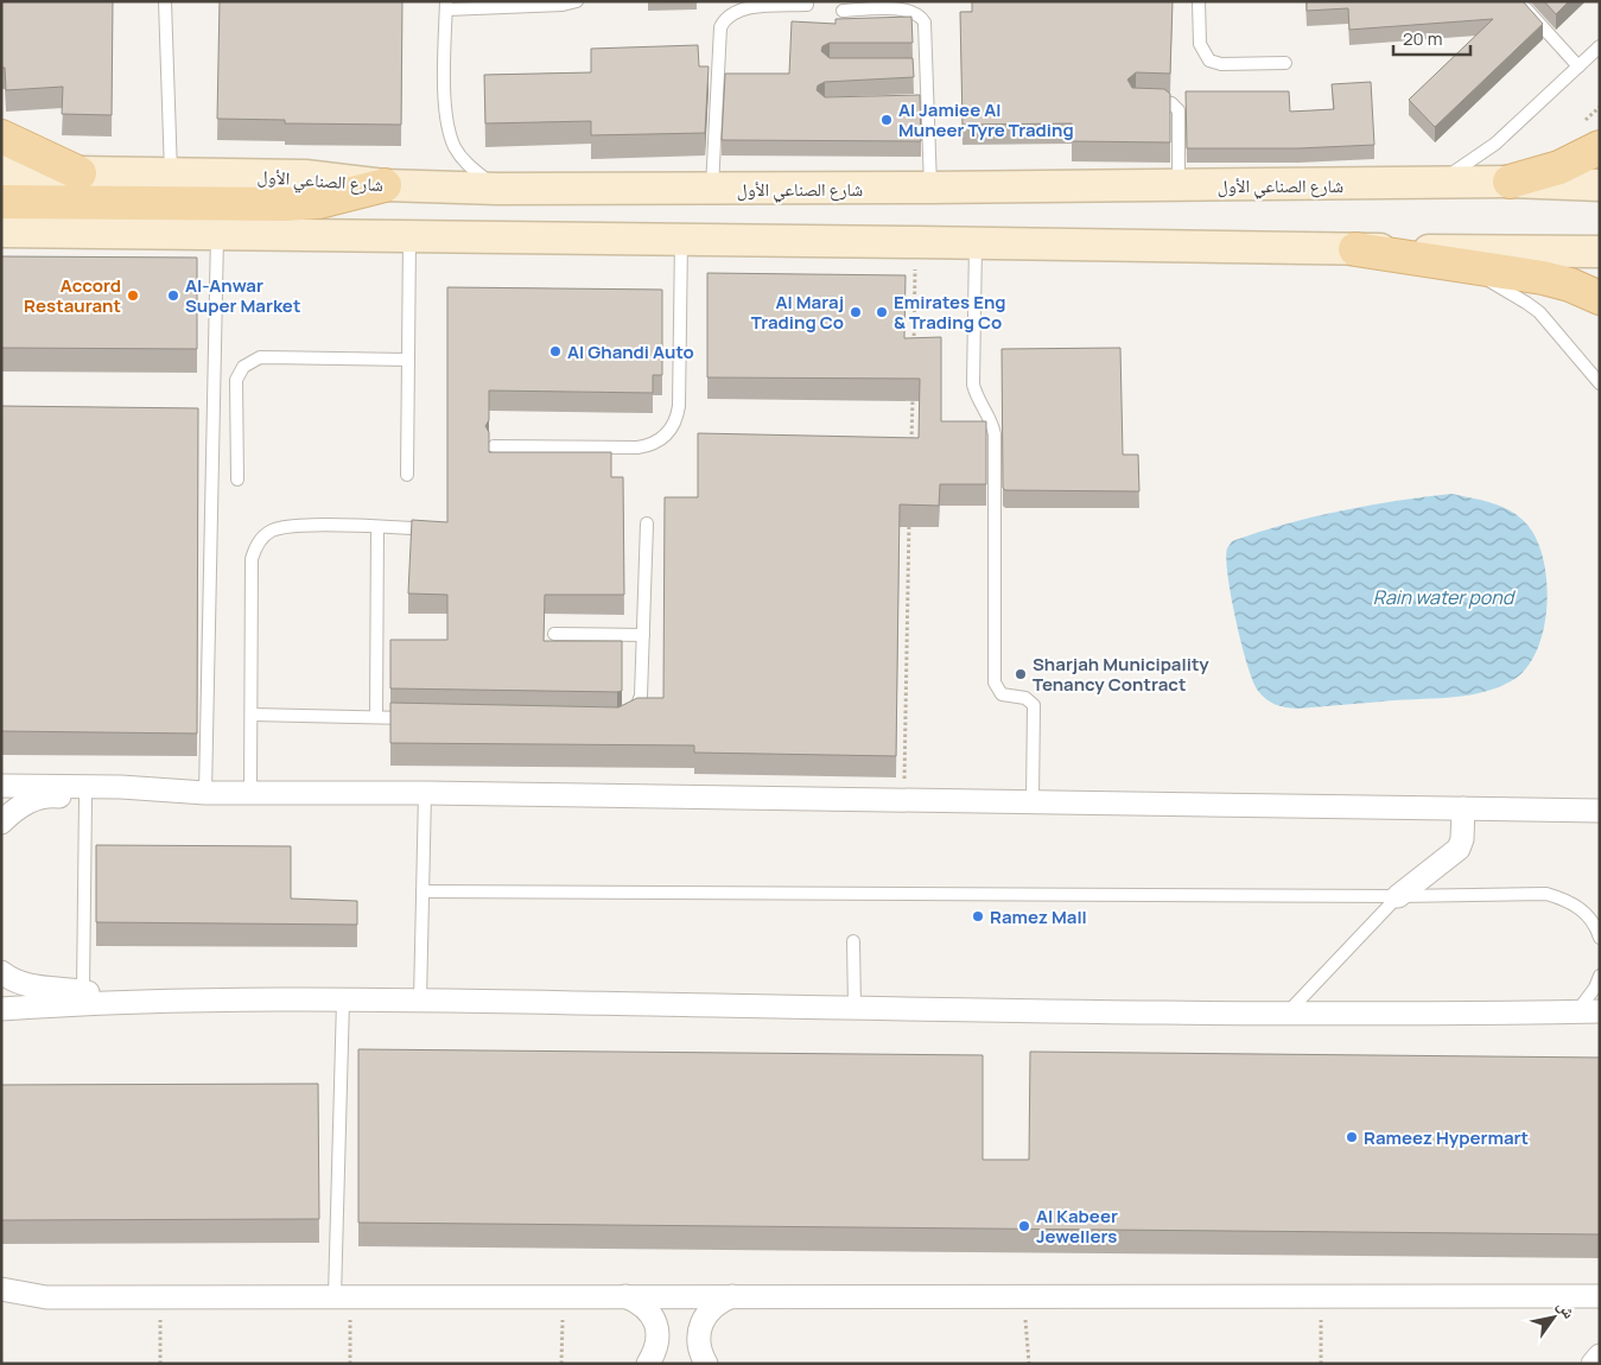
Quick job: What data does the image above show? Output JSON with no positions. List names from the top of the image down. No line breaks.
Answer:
{"streets":{"main road":["شارع الصناعي الأول"]},"water":["Rain water pond"],"places":["Al Jamiee Al Muneer Tyre Trading","Accord Restaurant","Al-Anwar Super Market","Al Maraj Trading Co","Emirates Eng & Trading Co","Al Ghandi Auto","Sharjah Municipality Tenancy Contract","Ramez Mall","Rameez Hypermart","Al Kabeer Jewellers"],"scale_bar":"20 m","north":"top right"}
